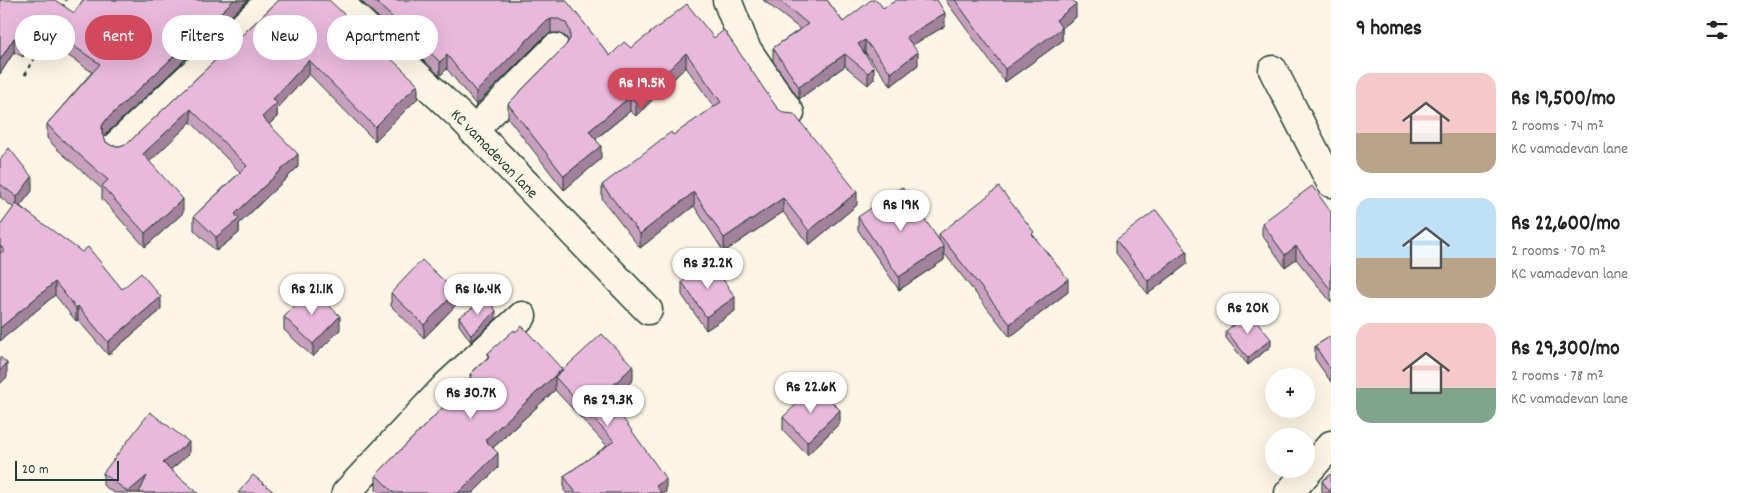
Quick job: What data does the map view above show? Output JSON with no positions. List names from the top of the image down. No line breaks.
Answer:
{"streets":{"street":["KC vamadevan lane"]},"scale_bar":"20 m","page":{"heading":"9 homes","chip":["Buy","Rent","Filters","New","Apartment"],"list":[{"name":"Rs 19,500/mo","note":"2 rooms · 74 m² · KC vamadevan lane"},{"name":"Rs 22,600/mo","note":"2 rooms · 70 m² · KC vamadevan lane"},{"name":"Rs 29,300/mo","note":"2 rooms · 78 m² · KC vamadevan lane"}],"price":["Rs 19.5K","Rs 19K","Rs 32.2K","Rs 21.1K","Rs 16.4K","Rs 20K","Rs 22.6K","Rs 30.7K","Rs 29.3K"],"map_buttons":["+","−"],"scale":"20 m"}}
